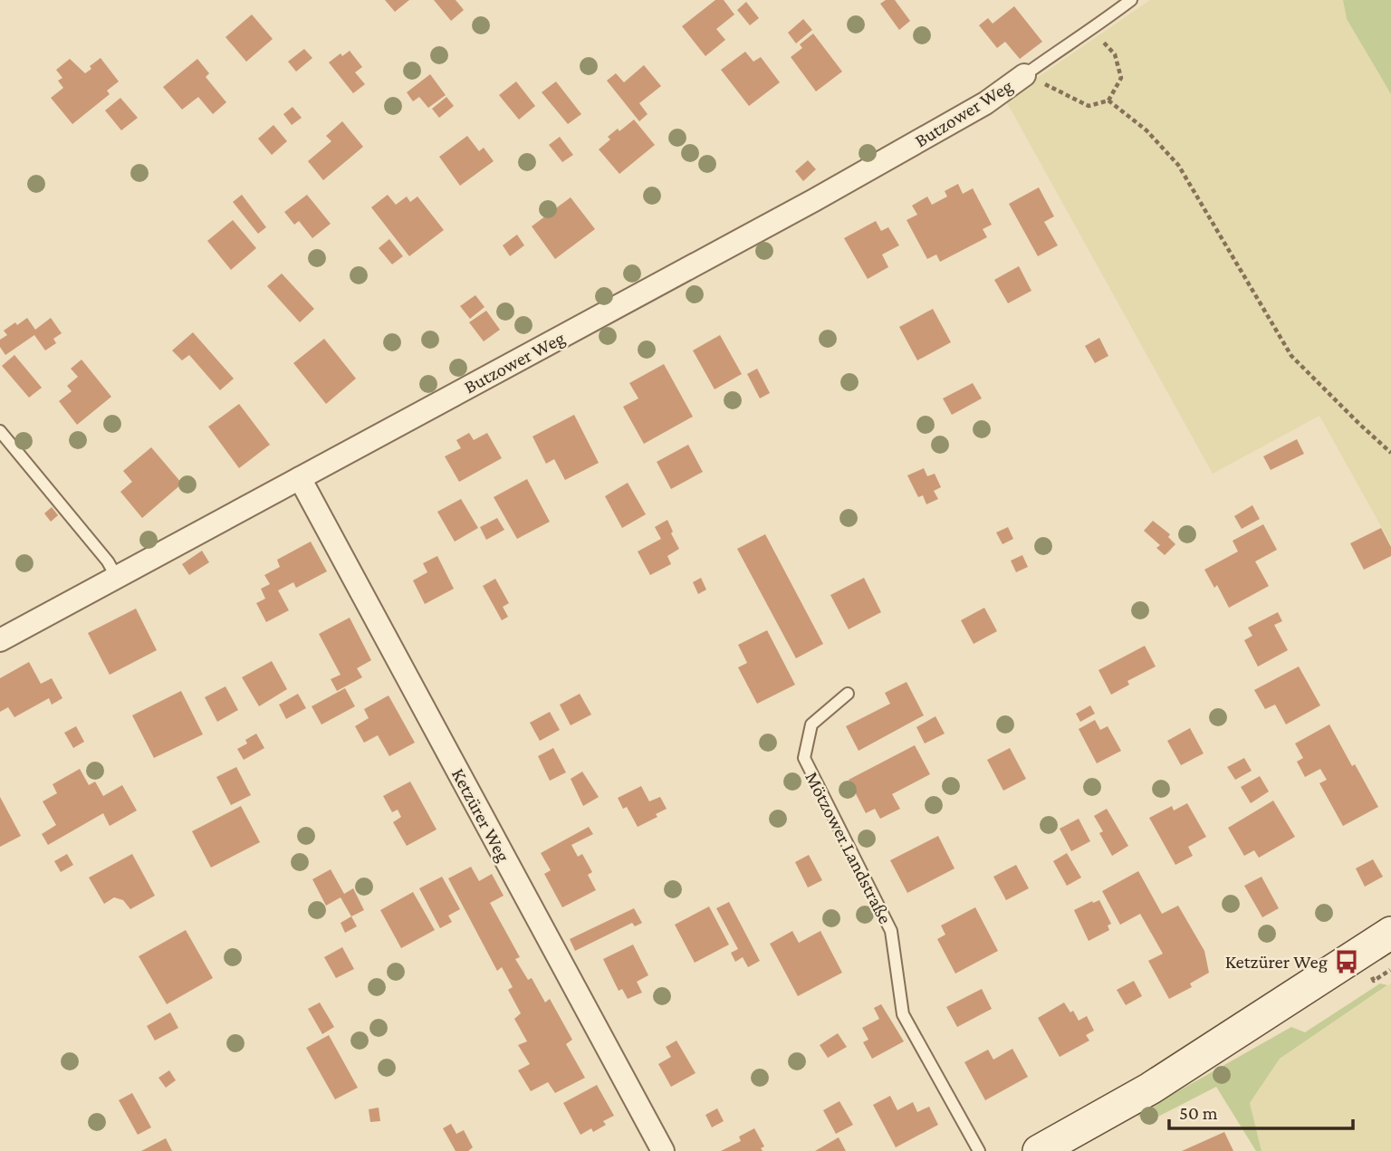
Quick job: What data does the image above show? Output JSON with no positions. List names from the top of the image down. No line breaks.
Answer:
{"streets":{"street":["Butzower Weg","Ketzürer Weg"],"lane":["Mötzower Landstraße"]},"crossings":[["Butzower Weg","Ketzürer Weg"]],"places":{"bus stop":["Ketzürer Weg"]},"scale_bar":"50 m"}
